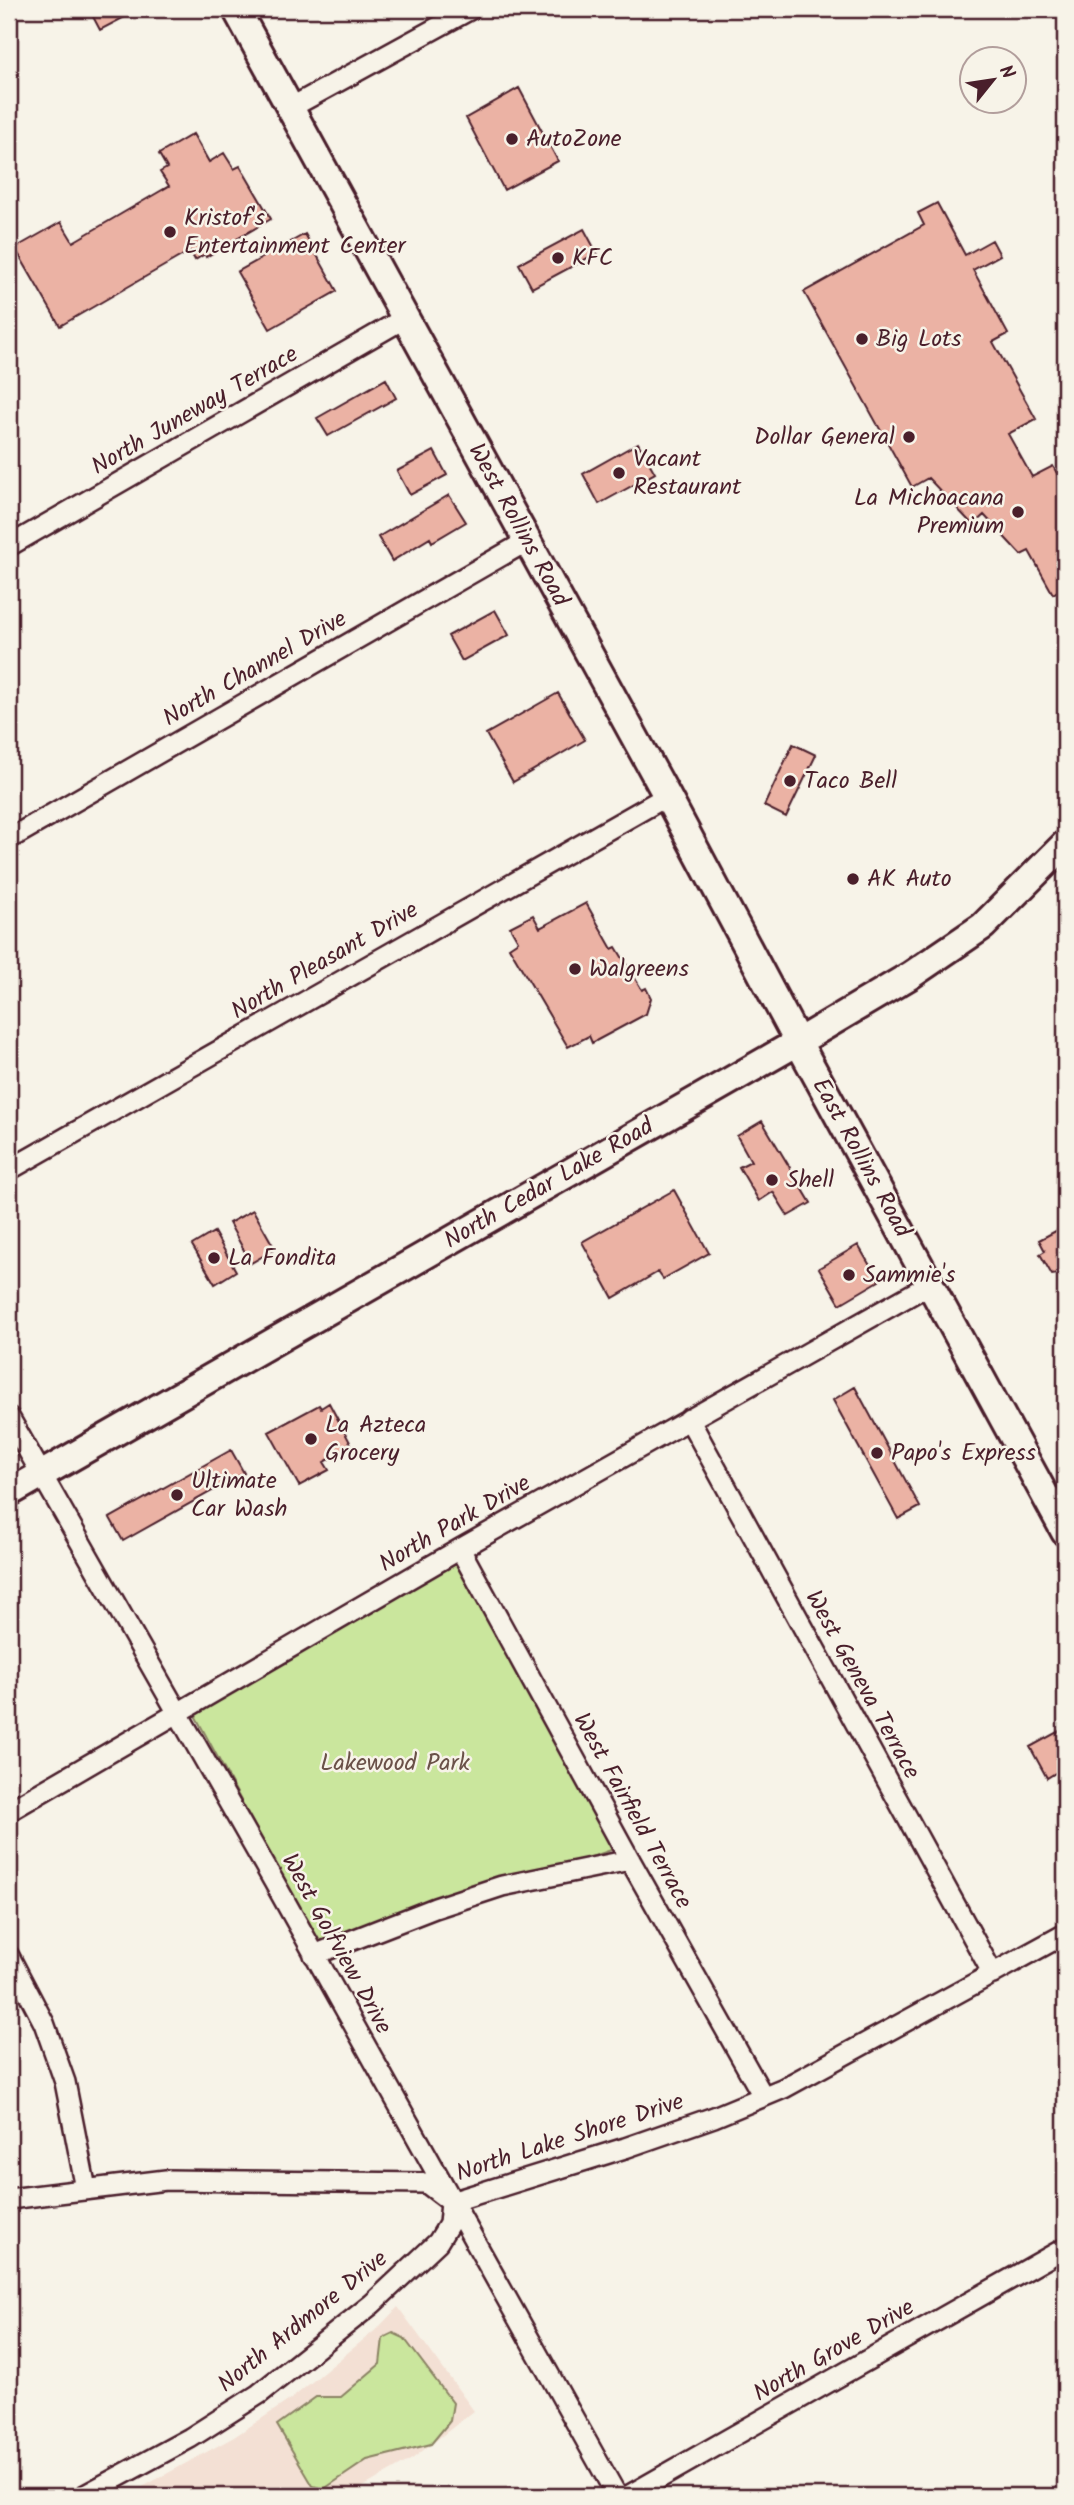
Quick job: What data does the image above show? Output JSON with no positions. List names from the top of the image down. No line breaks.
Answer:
{"streets":{"main road":["West Rollins Road","East Rollins Road","North Cedar Lake Road"],"street":["North Juneway Terrace","North Channel Drive","North Pleasant Drive","North Park Drive","West Geneva Terrace","West Fairfield Terrace","West Golfview Drive","North Lake Shore Drive","North Ardmore Drive","North Grove Drive"]},"crossings":[["North Juneway Terrace","West Rollins Road"],["West Rollins Road","North Channel Drive"],["West Rollins Road","North Pleasant Drive"],["West Rollins Road","East Rollins Road"],["West Rollins Road","North Cedar Lake Road"],["East Rollins Road","North Cedar Lake Road"],["East Rollins Road","North Park Drive"],["North Cedar Lake Road","West Golfview Drive"],["North Park Drive","West Geneva Terrace"],["North Park Drive","West Fairfield Terrace"],["North Park Drive","West Golfview Drive"],["West Geneva Terrace","North Lake Shore Drive"],["West Fairfield Terrace","North Lake Shore Drive"],["West Golfview Drive","North Lake Shore Drive"],["West Golfview Drive","North Ardmore Drive"],["North Lake Shore Drive","North Ardmore Drive"]],"parks":["Lakewood Park"],"places":["AutoZone","Kristof's Entertainment Center","KFC","Big Lots","Dollar General","Vacant Restaurant","La Michoacana Premium","Taco Bell","AK Auto","Walgreens","Shell","La Fondita","Sammie's","La Azteca Grocery","Papo's Express","Ultimate Car Wash"],"north":"top right"}
